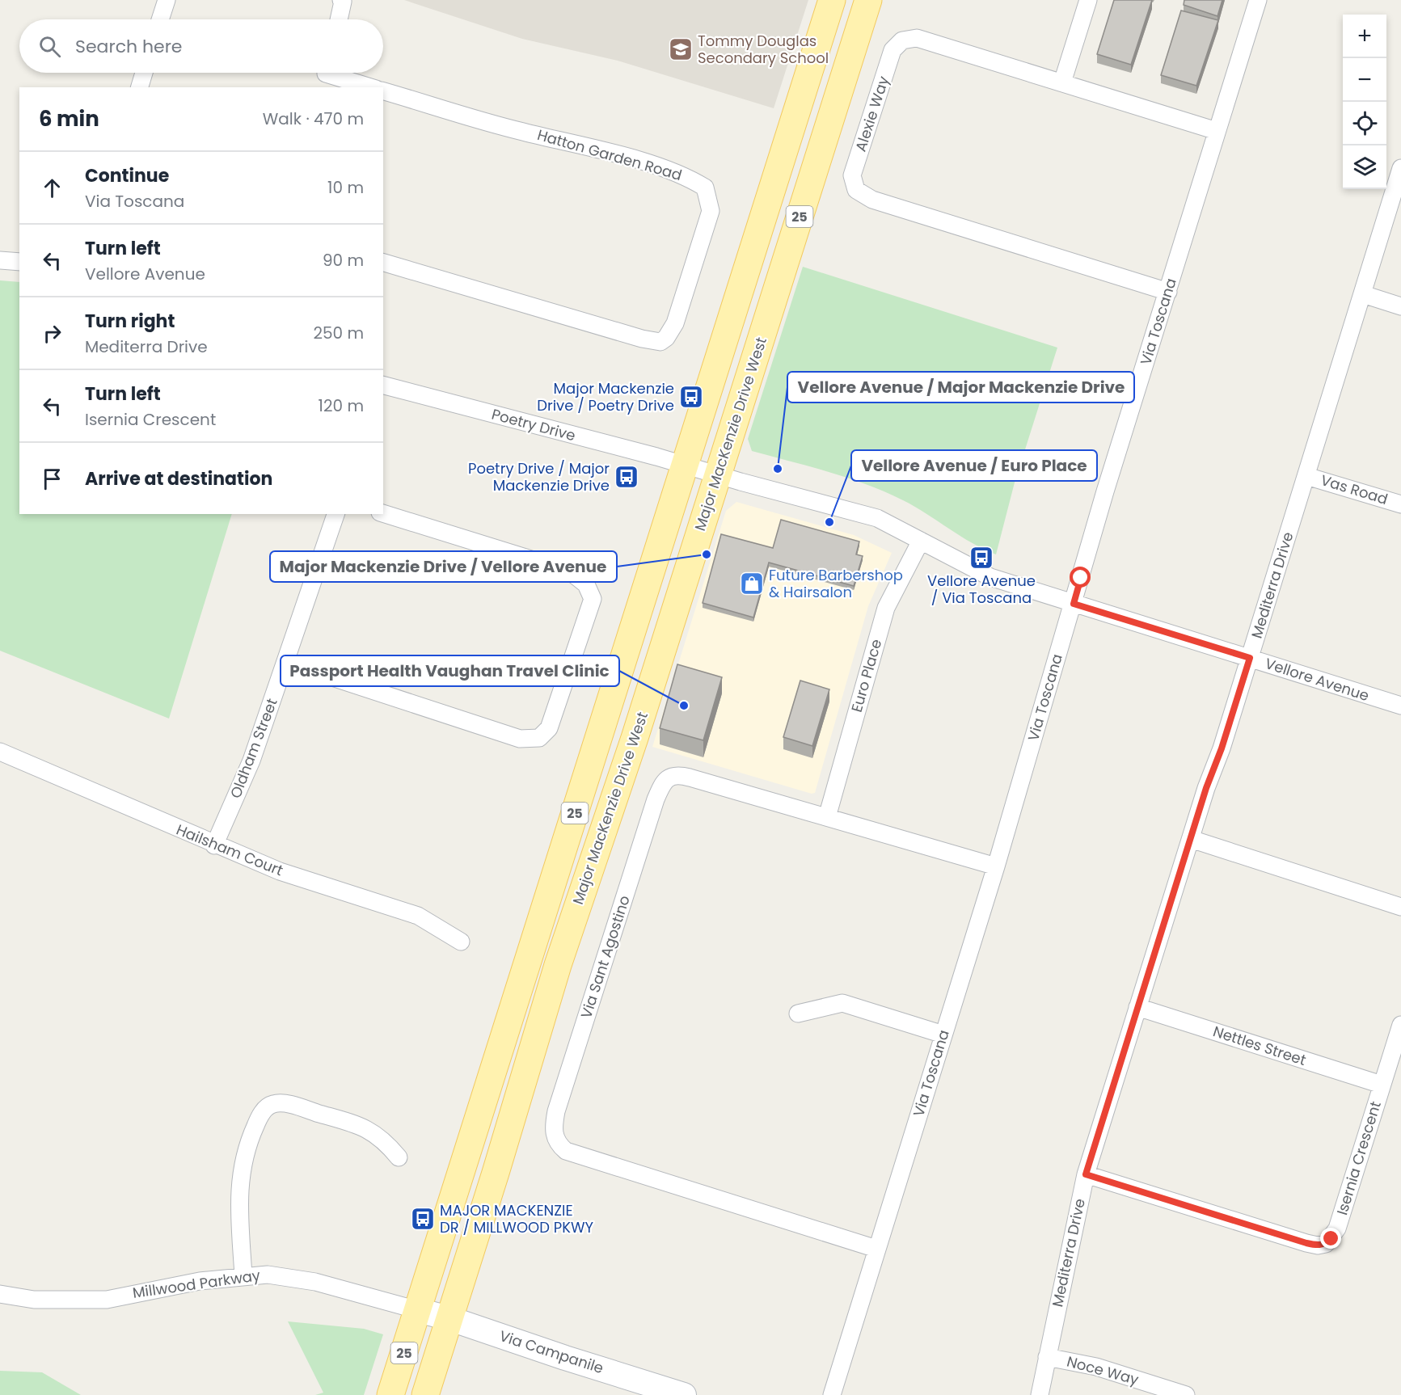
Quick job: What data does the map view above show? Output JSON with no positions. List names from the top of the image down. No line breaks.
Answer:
{"streets":{"main road":["25","Major MacKenzie Drive West"],"street":["Alexie Way","Hatton Garden Road","Via Toscana","Poetry Drive","Vas Road","Mediterra Drive","Euro Place","Vellore Avenue","Oldham Street","Hailsham Court","Via Sant Agostino","Nettles Street","Isernia Crescent","Millwood Parkway","Via Campanile","Noce Way"]},"crossings":[["Alexie Way","Via Toscana"],["Via Toscana","Vellore Avenue"],["Via Toscana","Via Sant Agostino"],["Poetry Drive","Major MacKenzie Drive West"],["Poetry Drive","Vellore Avenue"],["Major MacKenzie Drive West","Vellore Avenue"],["Major MacKenzie Drive West","Millwood Parkway"],["Major MacKenzie Drive West","Via Campanile"],["Vas Road","Mediterra Drive"],["Mediterra Drive","Vellore Avenue"],["Mediterra Drive","Nettles Street"],["Mediterra Drive","Isernia Crescent"],["Mediterra Drive","Noce Way"],["Euro Place","Vellore Avenue"],["Euro Place","Via Sant Agostino"],["Oldham Street","Hailsham Court"],["Nettles Street","Isernia Crescent"],["Millwood Parkway","Via Campanile"]],"places":{"school or university":["Tommy Douglas Secondary School"],"bus stop":["Major Mackenzie Drive / Poetry Drive","Poetry Drive / Major Mackenzie Drive","Vellore Avenue / Via Toscana","MAJOR MACKENZIE DR / MILLWOOD PKWY"],"other":["Vellore Avenue / Major Mackenzie Drive","Vellore Avenue / Euro Place","Major Mackenzie Drive / Vellore Avenue","Passport Health Vaughan Travel Clinic"],"shop":["Future Barbershop & Hairsalon"]},"page":{"map_buttons":["+","−"],"search":"Search here","heading":["6 min","Walk · 470 m"],"list":[["Continue","Via Toscana","10 m"],["Turn left","Vellore Avenue","90 m"],["Turn right","Mediterra Drive","250 m"],["Turn left","Isernia Crescent","120 m"],"Arrive at destination"]}}
